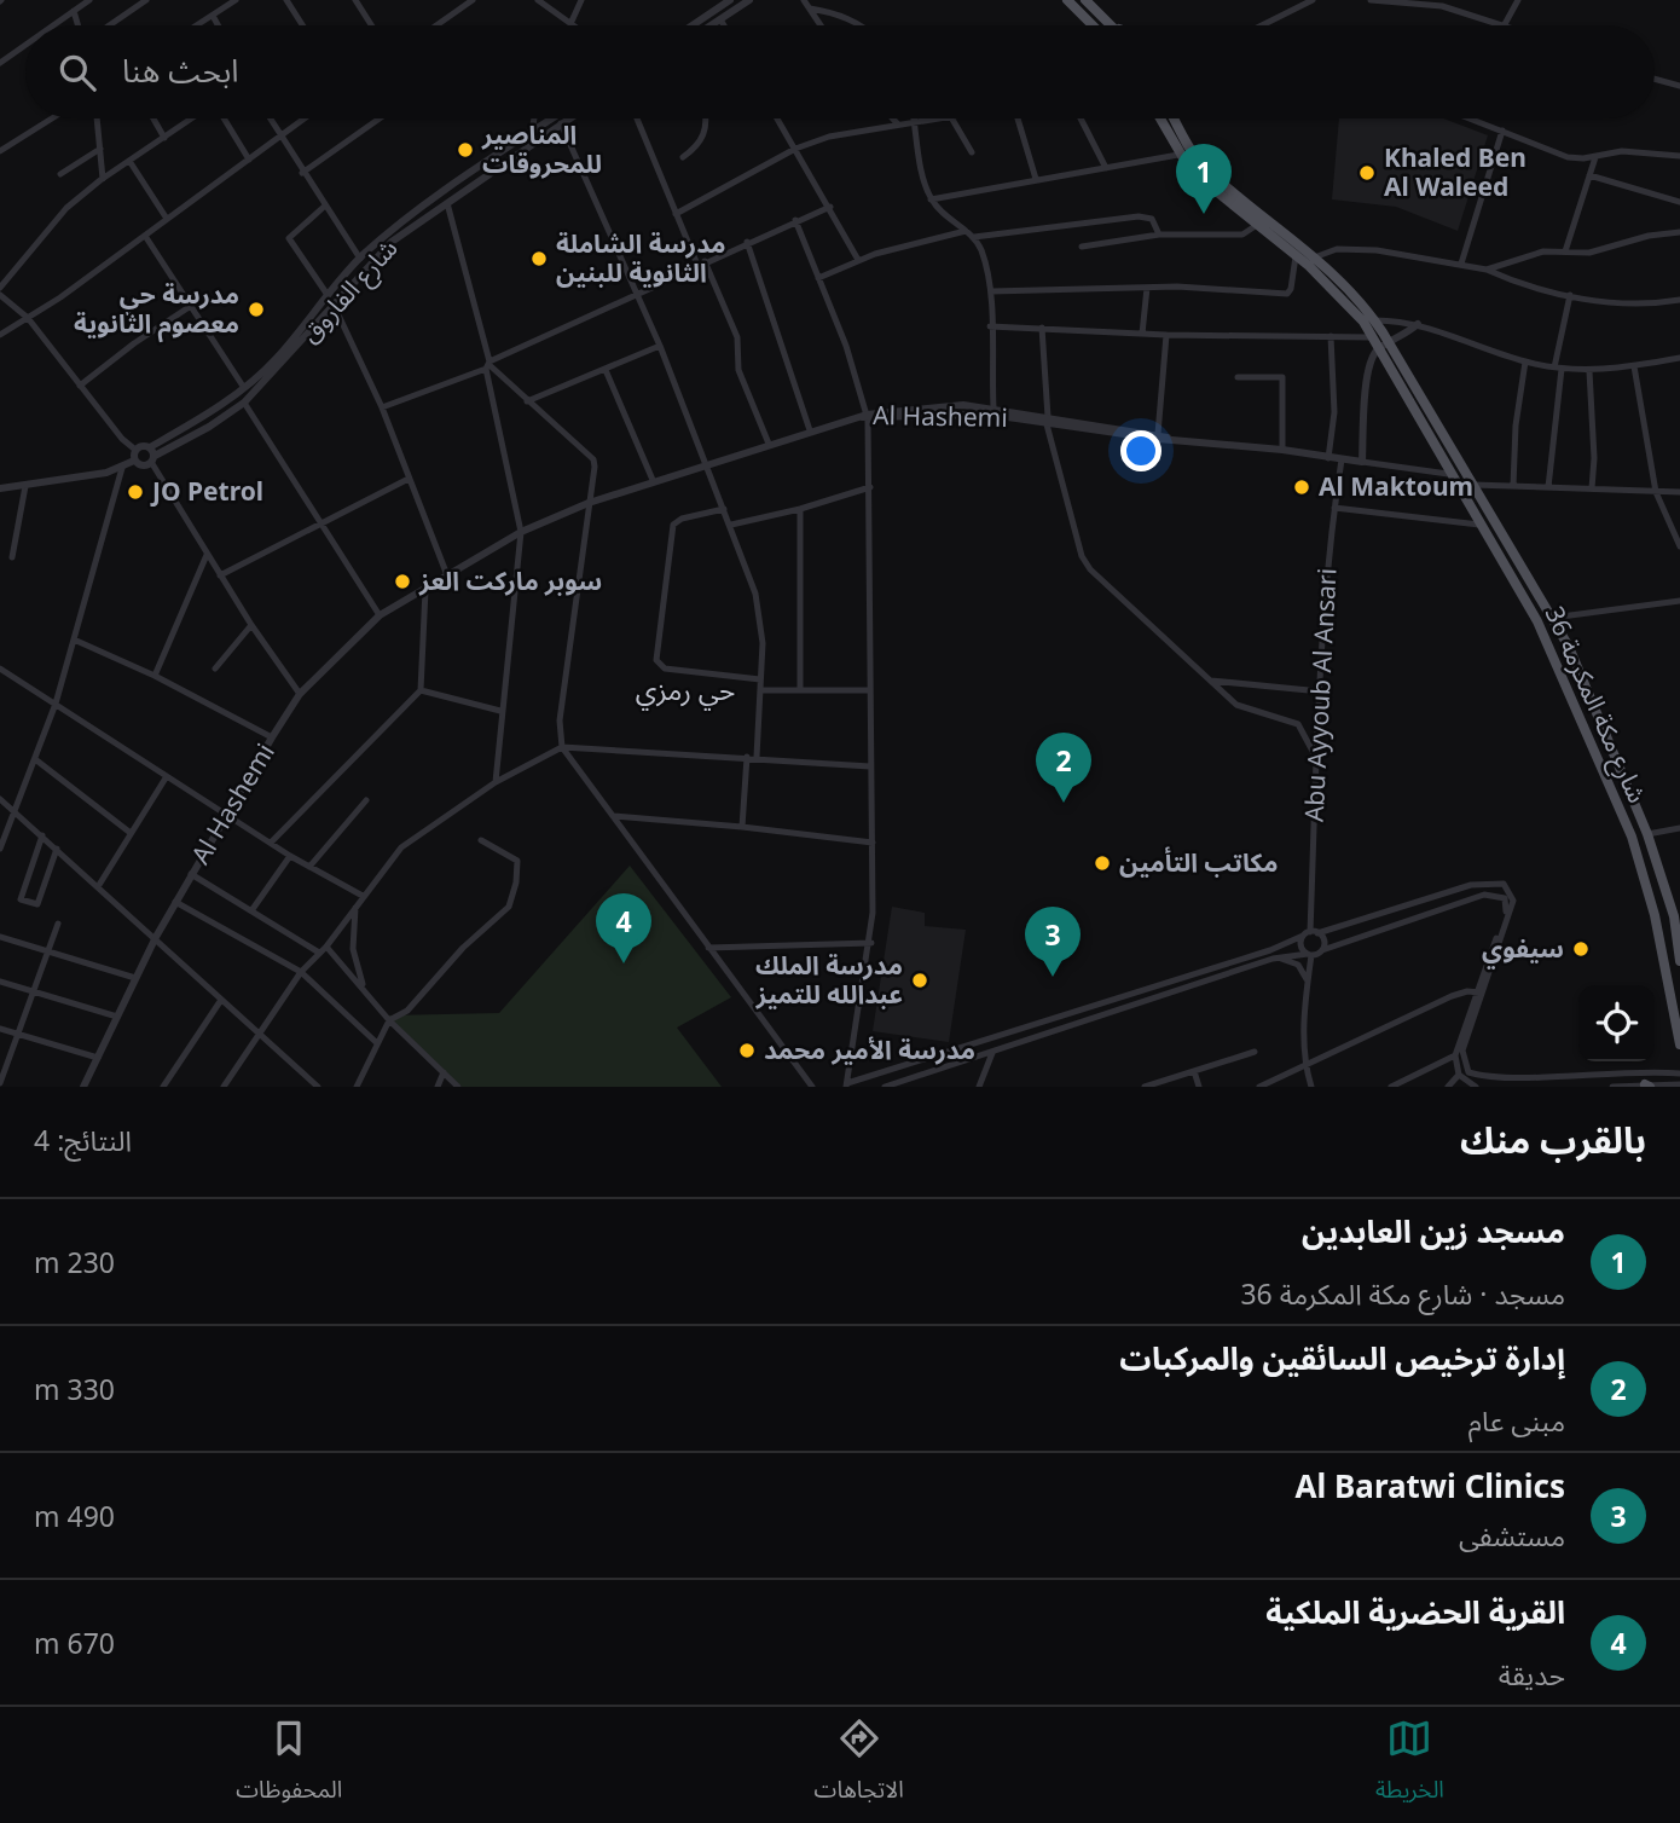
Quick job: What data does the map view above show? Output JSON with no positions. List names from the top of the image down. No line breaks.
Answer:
{"streets":{"main road":["شارع مكة المكرمة 36"],"street":["شارع الفاروق","Al Hashemi","Abu Ayyoub Al Ansari"]},"crossings":[["Al Hashemi","Abu Ayyoub Al Ansari"]],"districts":["حي رمزي"],"places":["المناصير للمحروقات","Khaled Ben Al Waleed","مدرسة الشاملة الثانوية للبنين","مدرسة حي معصوم الثانوية","Al Maktoum","JO Petrol","سوبر ماركت العز","مكاتب التأمين","سيفوي","مدرسة الملك عبدالله للتميز","مدرسة الأمير محمد"],"page":{"search":"ابحث هنا","pins":["1","2","4","3"],"heading":["بالقرب منك","النتائج: 4"],"list":[{"mark":"1","name":"مسجد زين العابدين","note":"مسجد · شارع مكة المكرمة 36","value":"230 m"},{"mark":"2","name":"إدارة ترخيص السائقين والمركبات","note":"مبنى عام","value":"330 m"},{"mark":"3","name":"Al Baratwi Clinics","note":"مستشفى","value":"490 m"},{"mark":"4","name":"القرية الحضرية الملكية","note":"حديقة","value":"670 m"}],"nav":["الخريطة","الاتجاهات","المحفوظات"]}}
